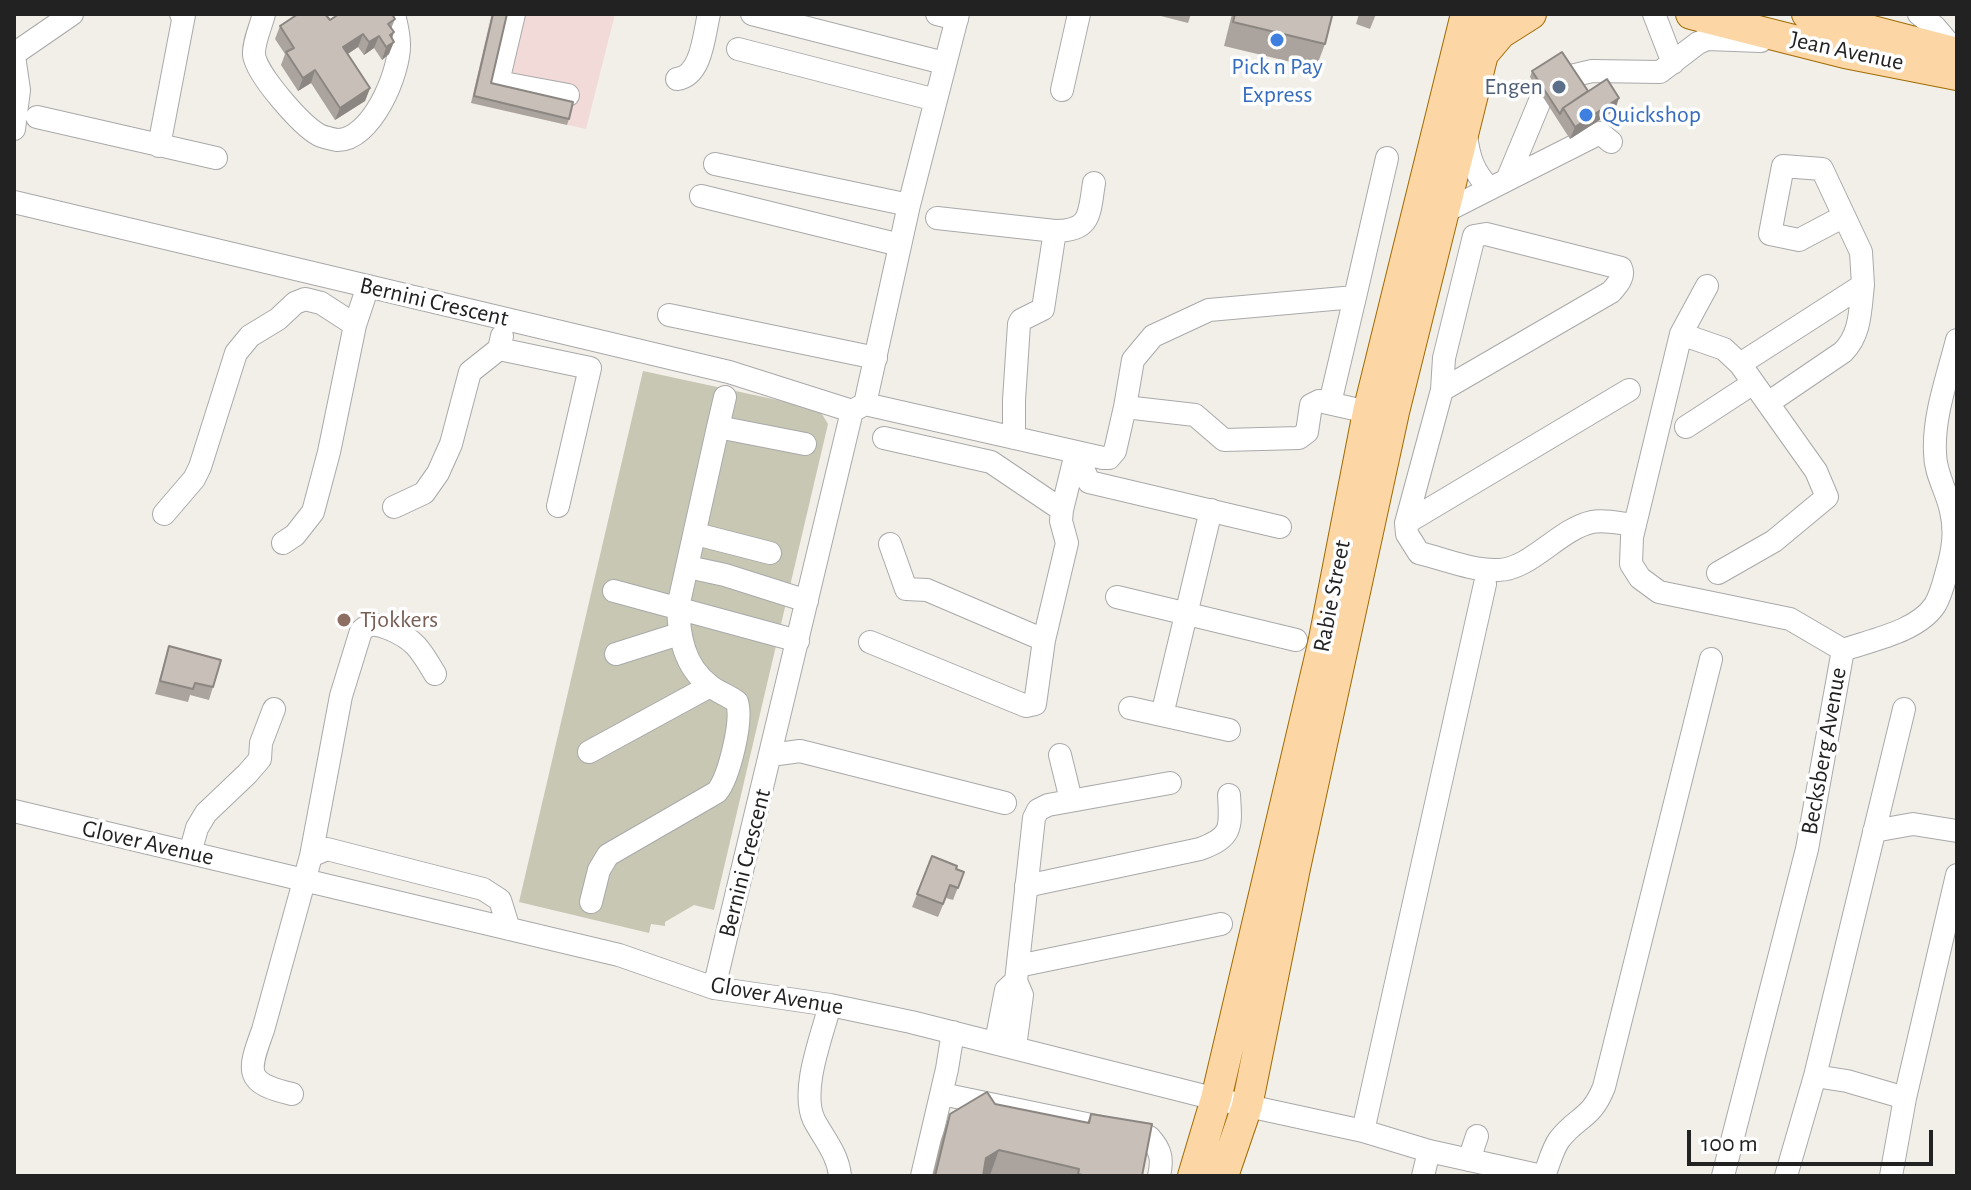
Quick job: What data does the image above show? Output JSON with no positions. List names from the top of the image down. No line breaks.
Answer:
{"streets":{"main road":["Jean Avenue","Rabie Street"],"street":["Bernini Crescent","Becksberg Avenue","Glover Avenue"]},"crossings":[["Bernini Crescent","Glover Avenue"],["Rabie Street","Glover Avenue"]],"places":["Pick n Pay Express","Engen","Quickshop","Tjokkers"],"scale_bar":"100 m"}
